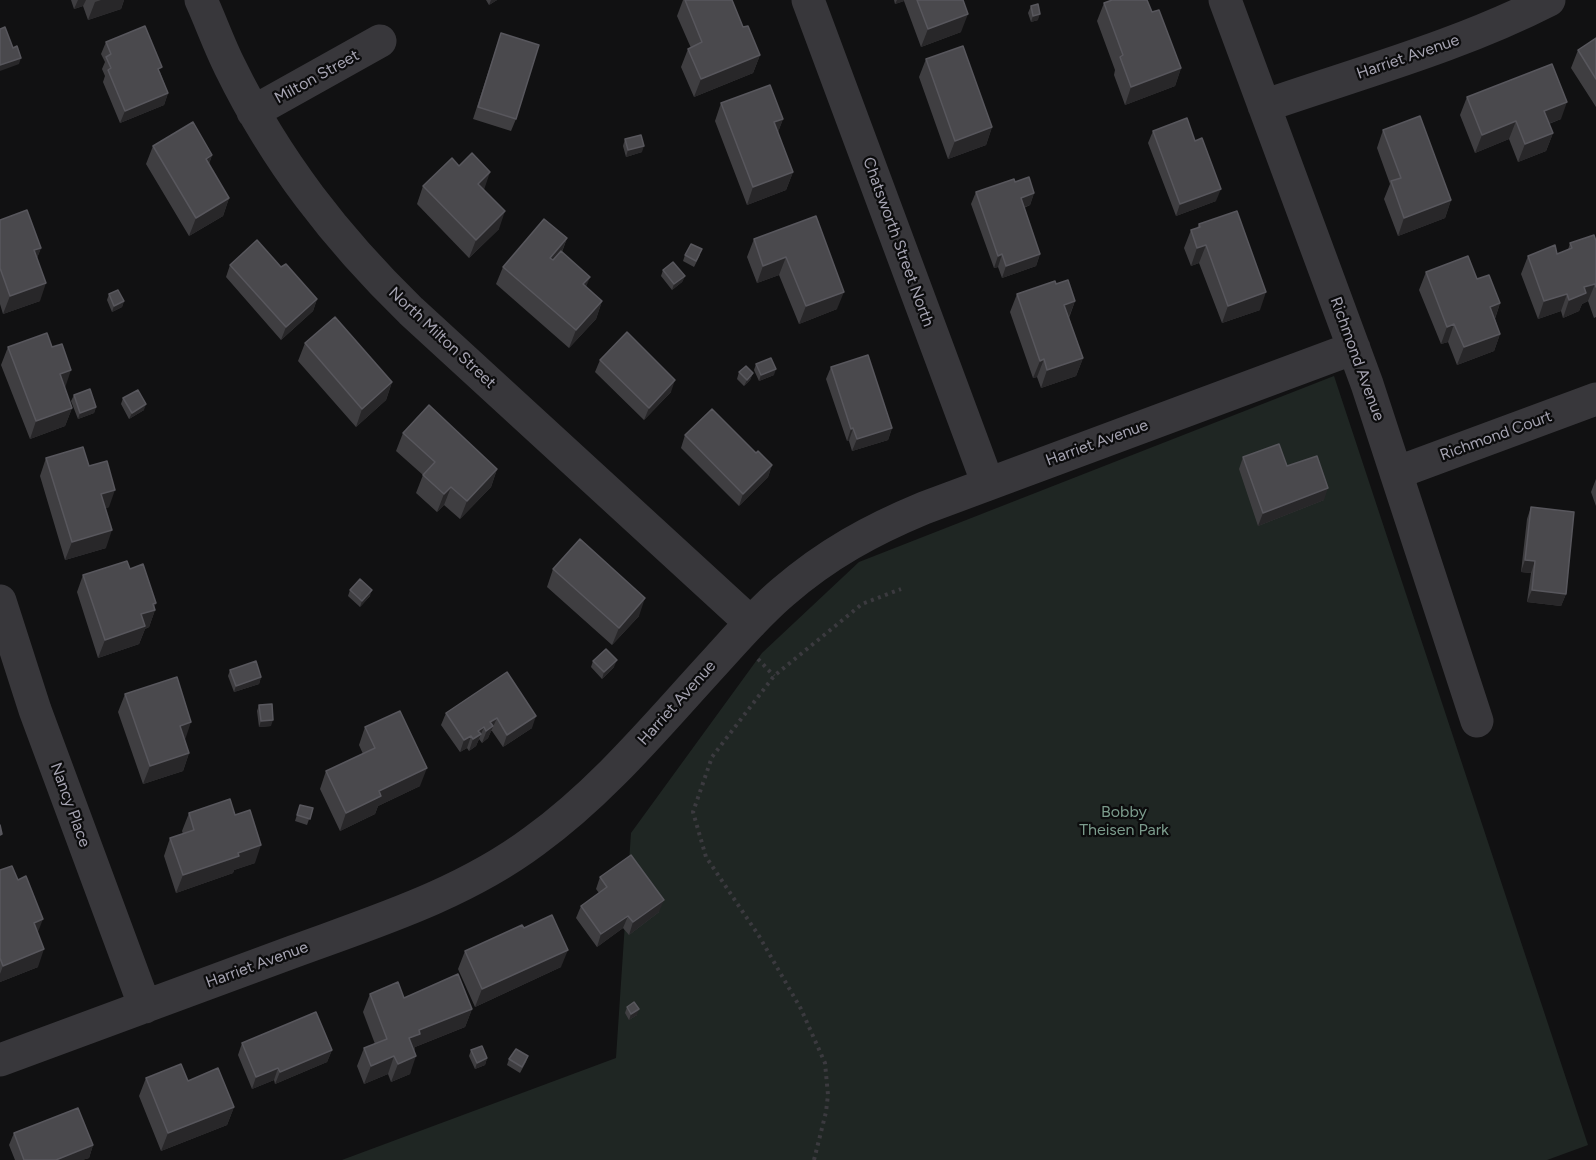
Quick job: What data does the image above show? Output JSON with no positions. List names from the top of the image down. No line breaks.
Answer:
{"streets":{"street":["Harriet Avenue","Milton Street","Chatsworth Street North","North Milton Street","Richmond Avenue","Richmond Court","Nancy Place"]},"crossings":[["Harriet Avenue","Chatsworth Street North"],["Harriet Avenue","North Milton Street"],["Harriet Avenue","Richmond Avenue"],["Harriet Avenue","Nancy Place"],["Milton Street","North Milton Street"],["Richmond Avenue","Richmond Court"]],"parks":["Bobby Theisen Park"]}
